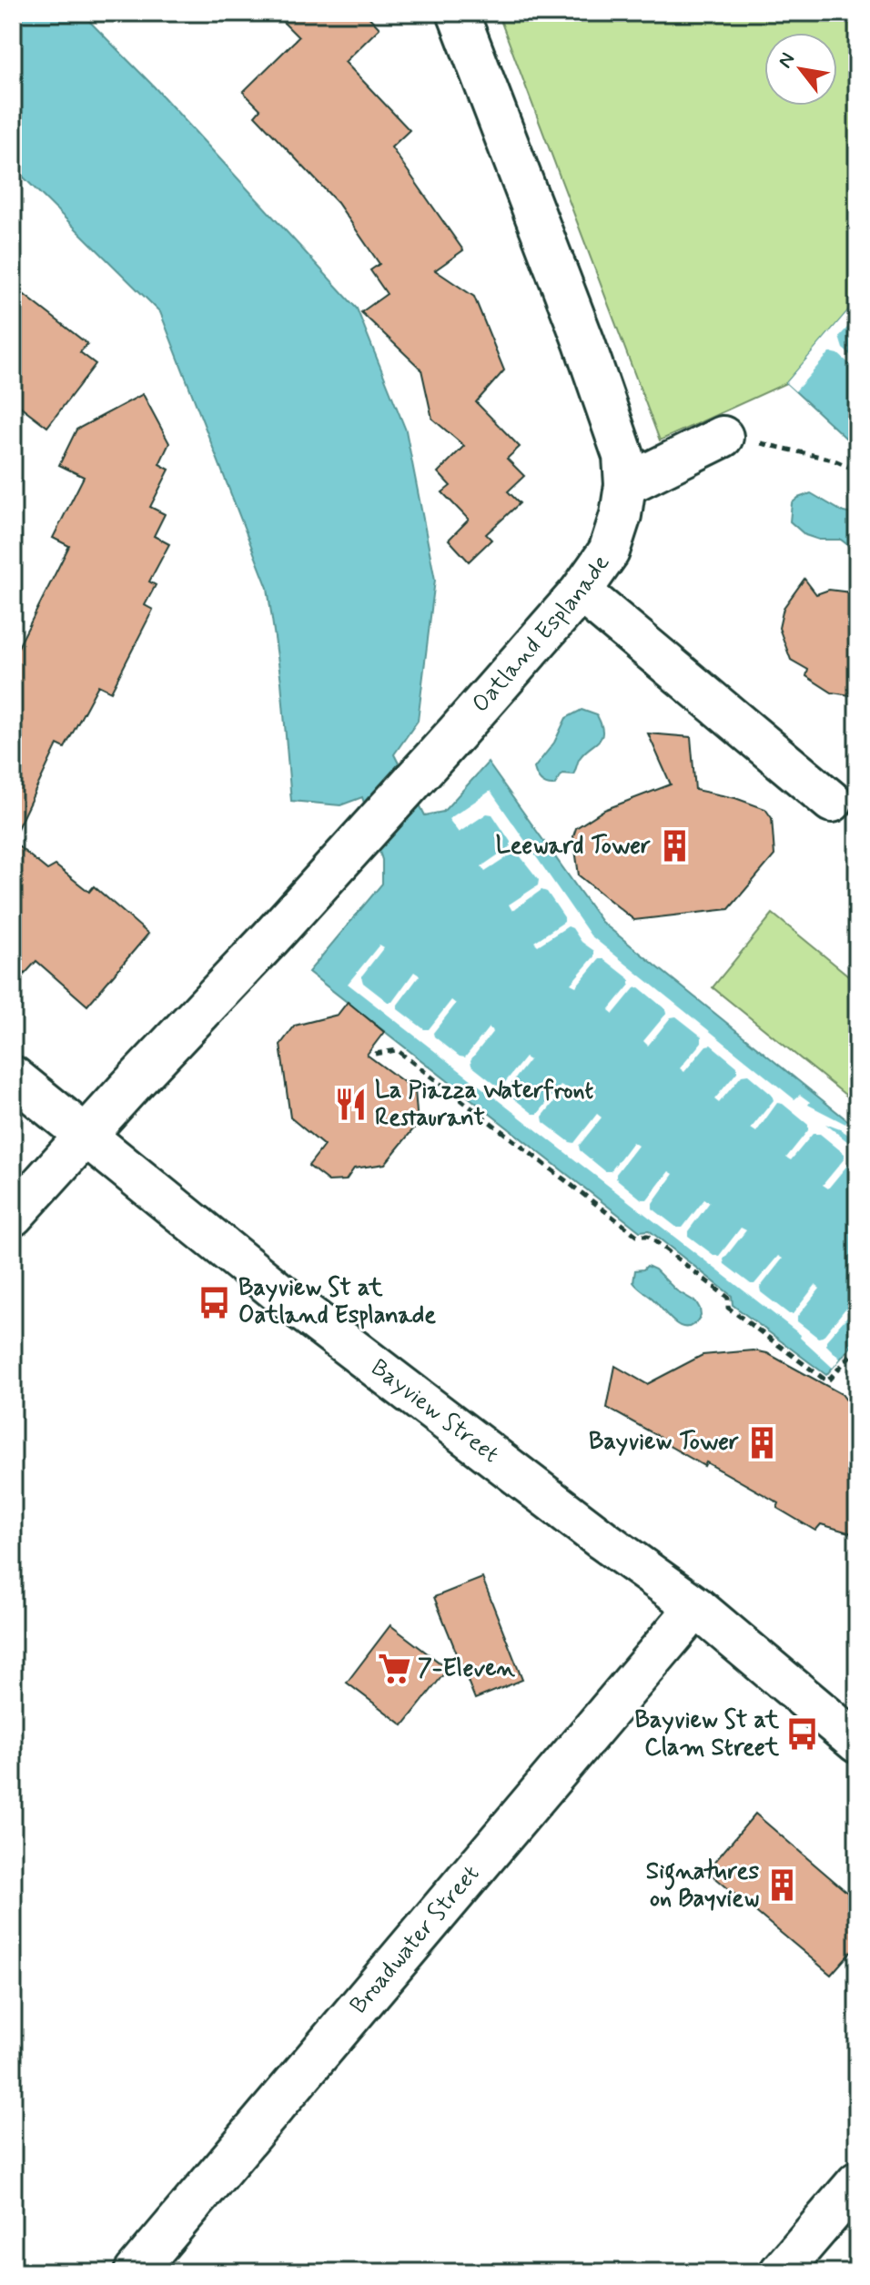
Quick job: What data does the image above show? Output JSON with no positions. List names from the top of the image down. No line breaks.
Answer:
{"streets":{"street":["Oatland Esplanade","Bayview Street","Broadwater Street"]},"crossings":[["Oatland Esplanade","Bayview Street"],["Bayview Street","Broadwater Street"]],"places":{"building":["Leeward Tower","Bayview Tower","Signatures on Bayview"],"restaurant":["La Piazza Waterfront Restaurant"],"bus stop":["Bayview St at Oatland Esplanade","Bayview St at Clam Street"],"supermarket":["7-Eleven"]},"north":"top left"}
